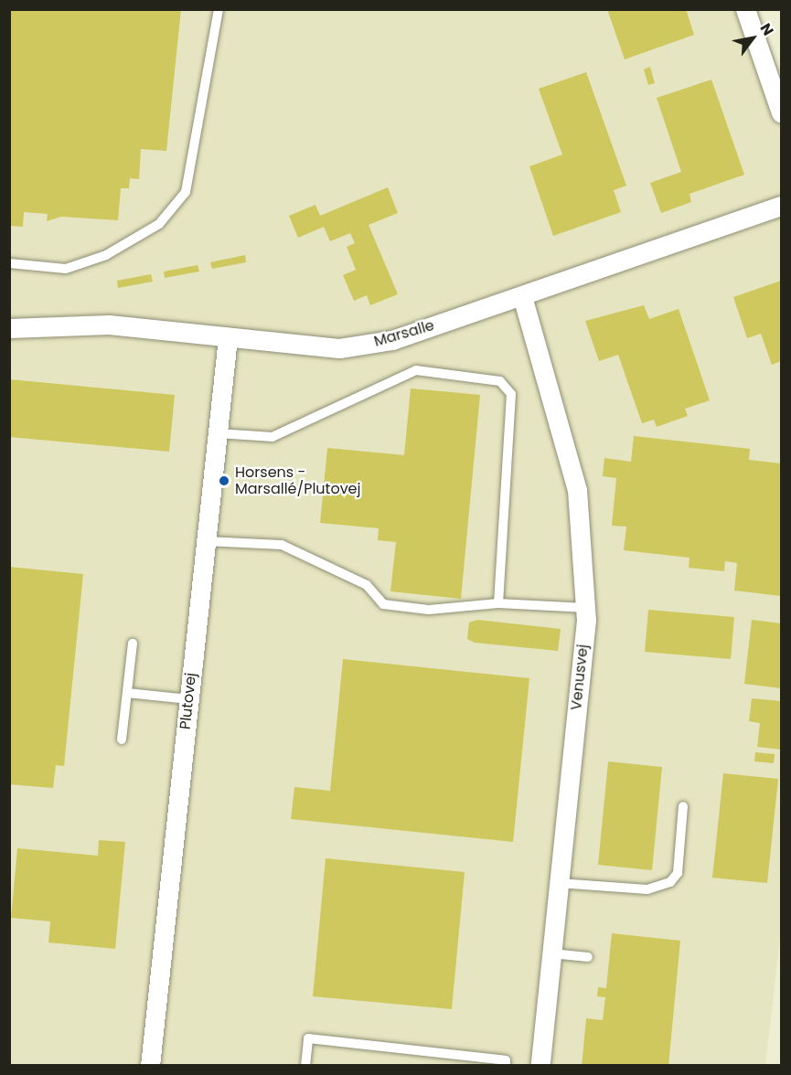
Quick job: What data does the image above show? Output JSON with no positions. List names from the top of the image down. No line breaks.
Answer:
{"streets":{"street":["Marsalle","Venusvej","Plutovej"]},"crossings":[["Marsalle","Venusvej"],["Marsalle","Plutovej"]],"places":["Horsens - Marsallé/Plutovej"],"north":"top right"}
